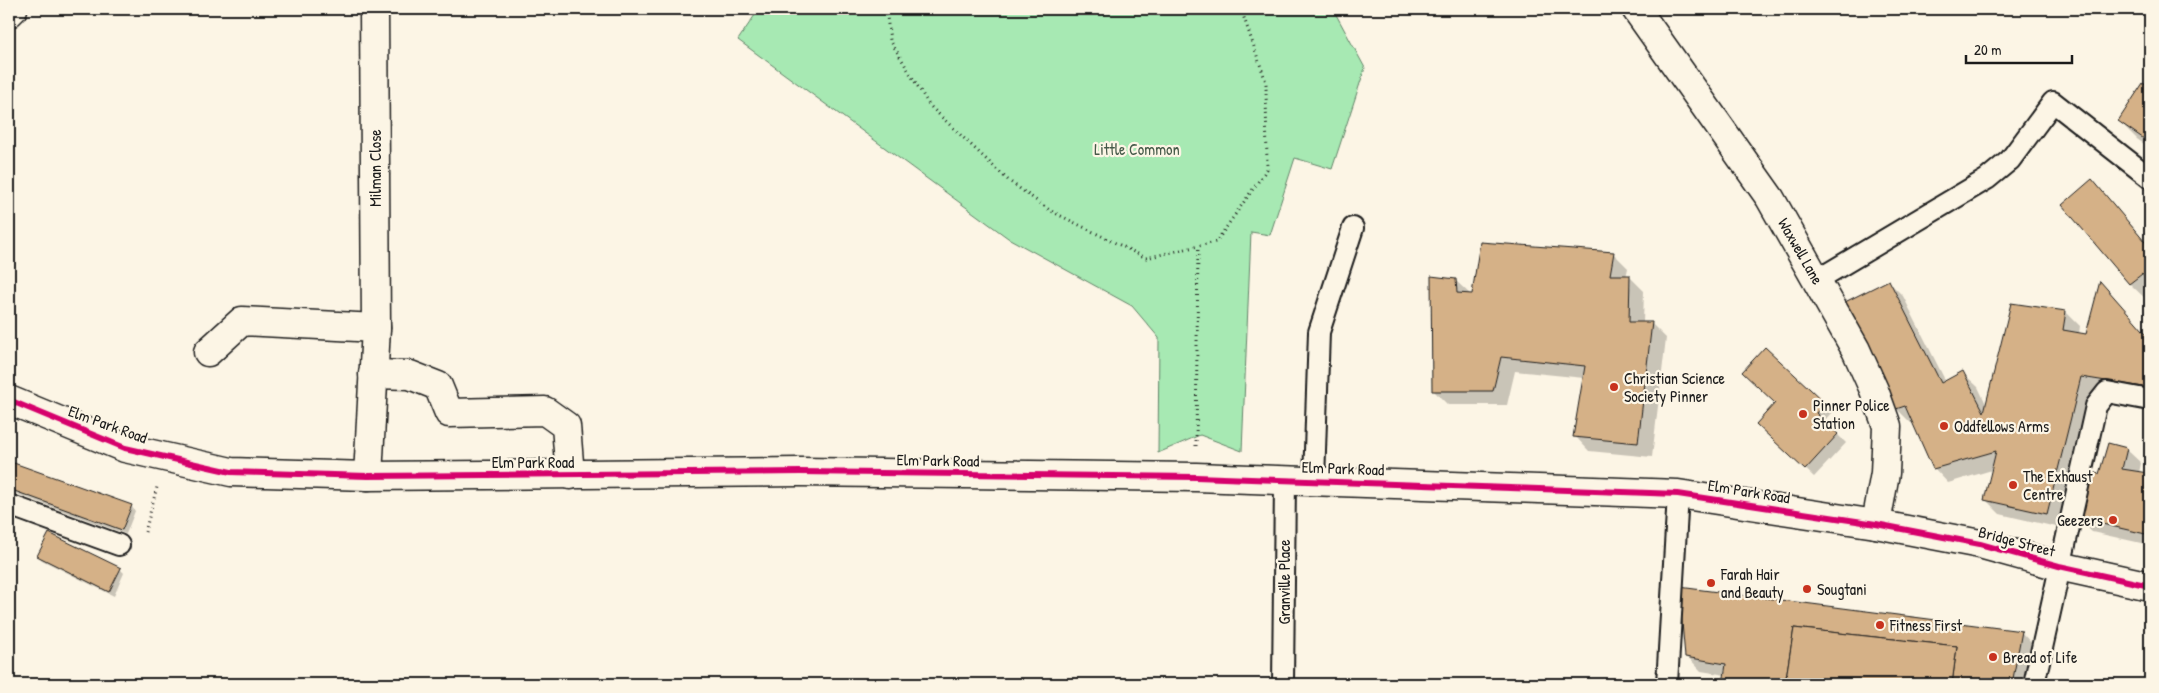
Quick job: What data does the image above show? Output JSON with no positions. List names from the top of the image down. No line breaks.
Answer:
{"streets":{"street":["Milman Close","Waxwell Lane","Elm Park Road","Bridge Street"],"lane":["Granville Place"]},"crossings":[["Milman Close","Elm Park Road"],["Waxwell Lane","Elm Park Road"],["Waxwell Lane","Bridge Street"],["Elm Park Road","Bridge Street"],["Elm Park Road","Granville Place"]],"parks":["Little Common"],"places":["Christian Science Society Pinner","Pinner Police Station","Oddfellows Arms","The Exhaust Centre","Geezers","Farah Hair and Beauty","Sougtani","Fitness First","Bread of Life"],"scale_bar":"20 m"}
